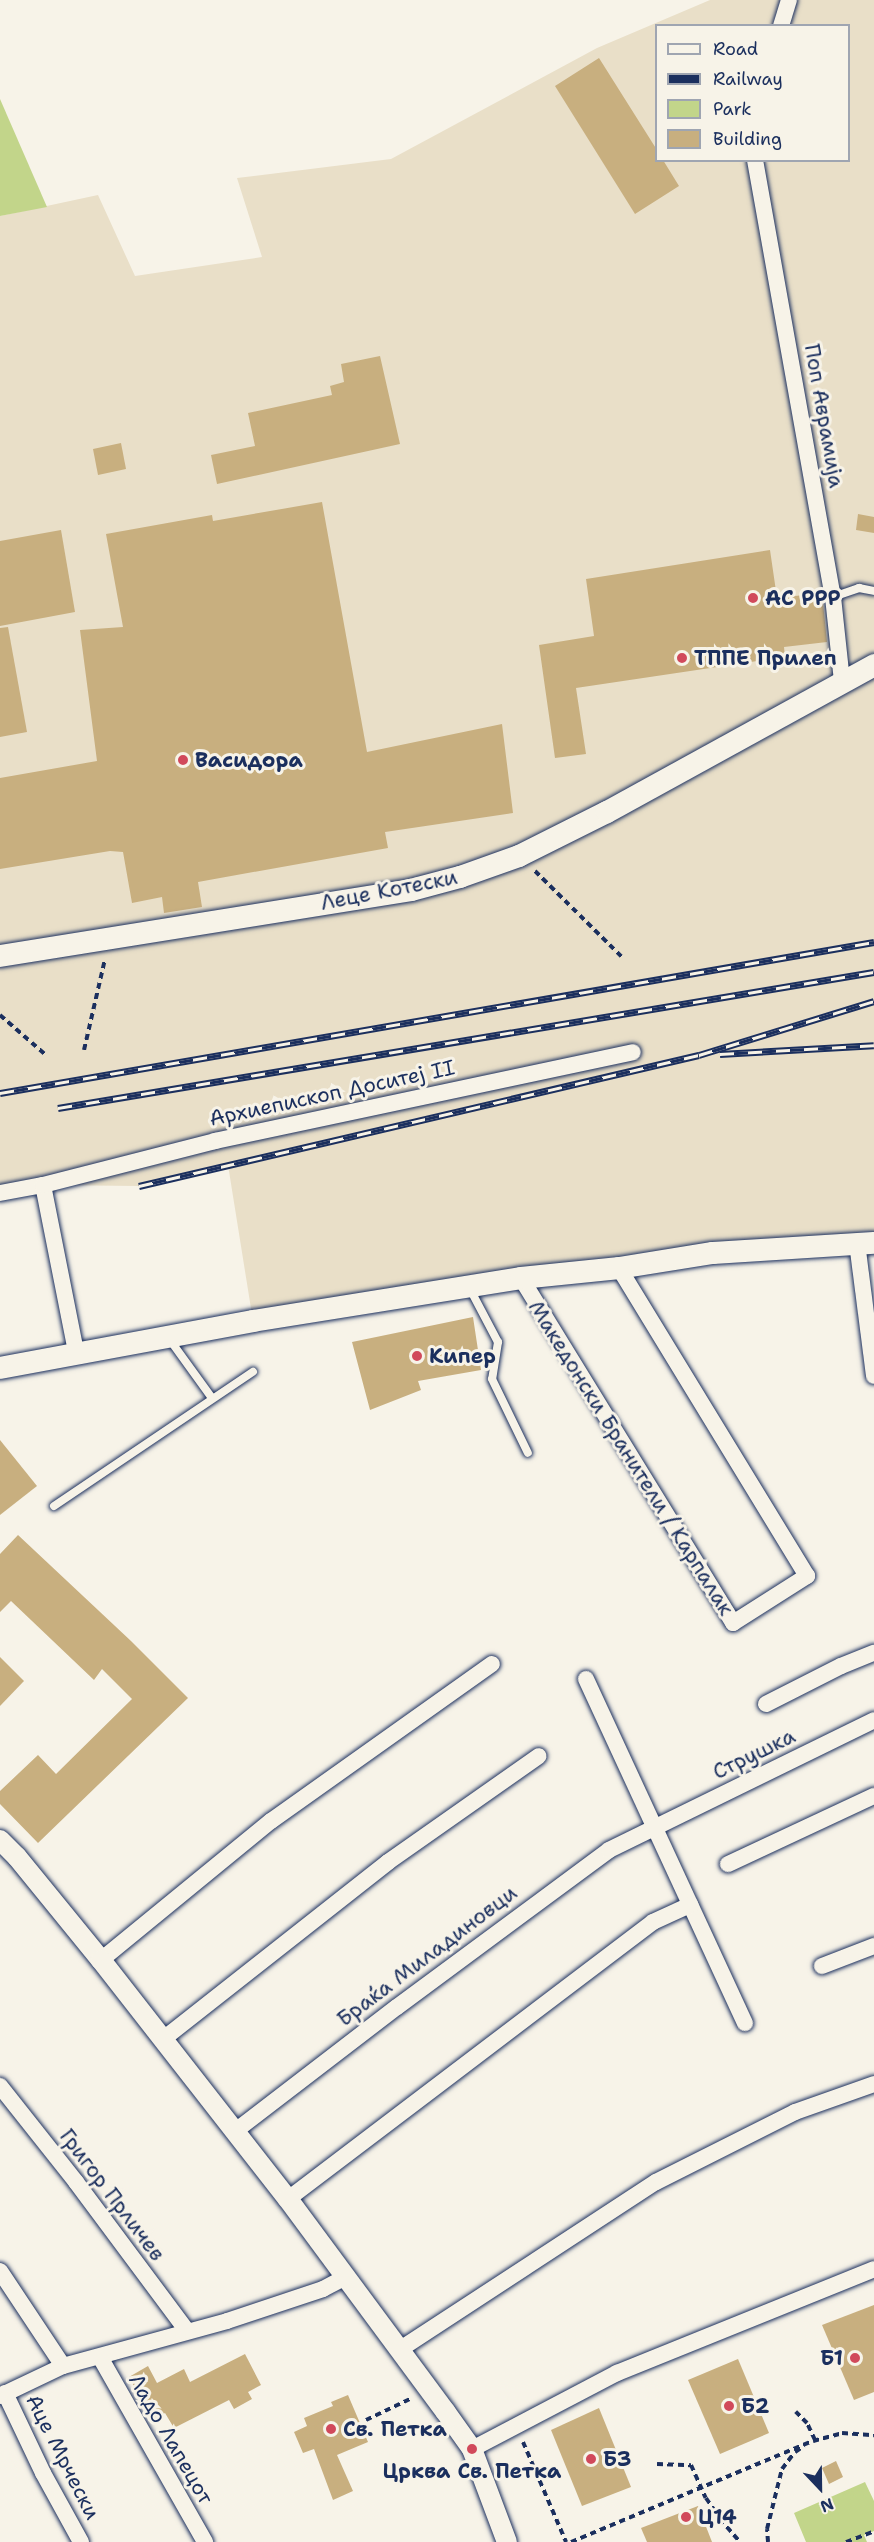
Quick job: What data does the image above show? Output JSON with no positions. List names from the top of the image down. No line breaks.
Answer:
{"streets":{"main road":["Леце Котески","Македонски Бранители / Карпалак"],"street":["Поп Аврамија","Архиепископ Доситеј II","Струшка","Браќа Миладиновци","Григор Прличев","Ладо Лапецот","Аце Мрчески"]},"crossings":[["Поп Аврамија","Леце Котески"],["Струшка","Браќа Миладиновци"]],"places":["АС РРР","ТППЕ Прилеп","Васидора","Кипер","Б1","Б2","Св. Петка","Црква Св. Петка","Б3","Ц14"],"legend":["Road","Railway","Park","Building"],"north":"bottom"}
